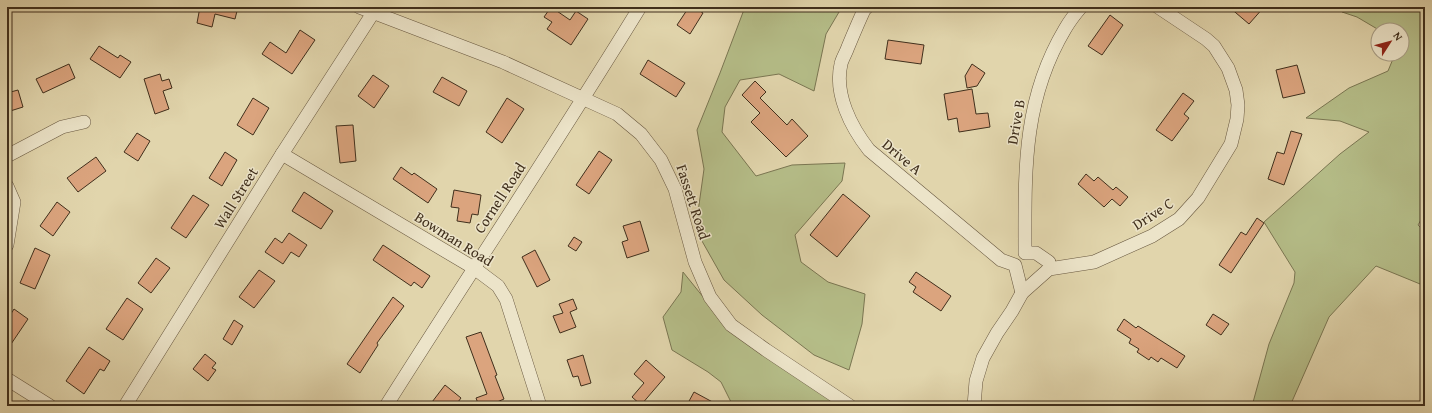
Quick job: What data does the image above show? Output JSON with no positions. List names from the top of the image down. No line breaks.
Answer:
{"streets":{"street":["Drive B","Drive A","Wall Street","Cornell Road","Fassett Road","Drive C","Bowman Road"]},"crossings":[["Wall Street","Fassett Road"],["Wall Street","Bowman Road"],["Cornell Road","Fassett Road"],["Cornell Road","Bowman Road"]],"north":"top right"}
